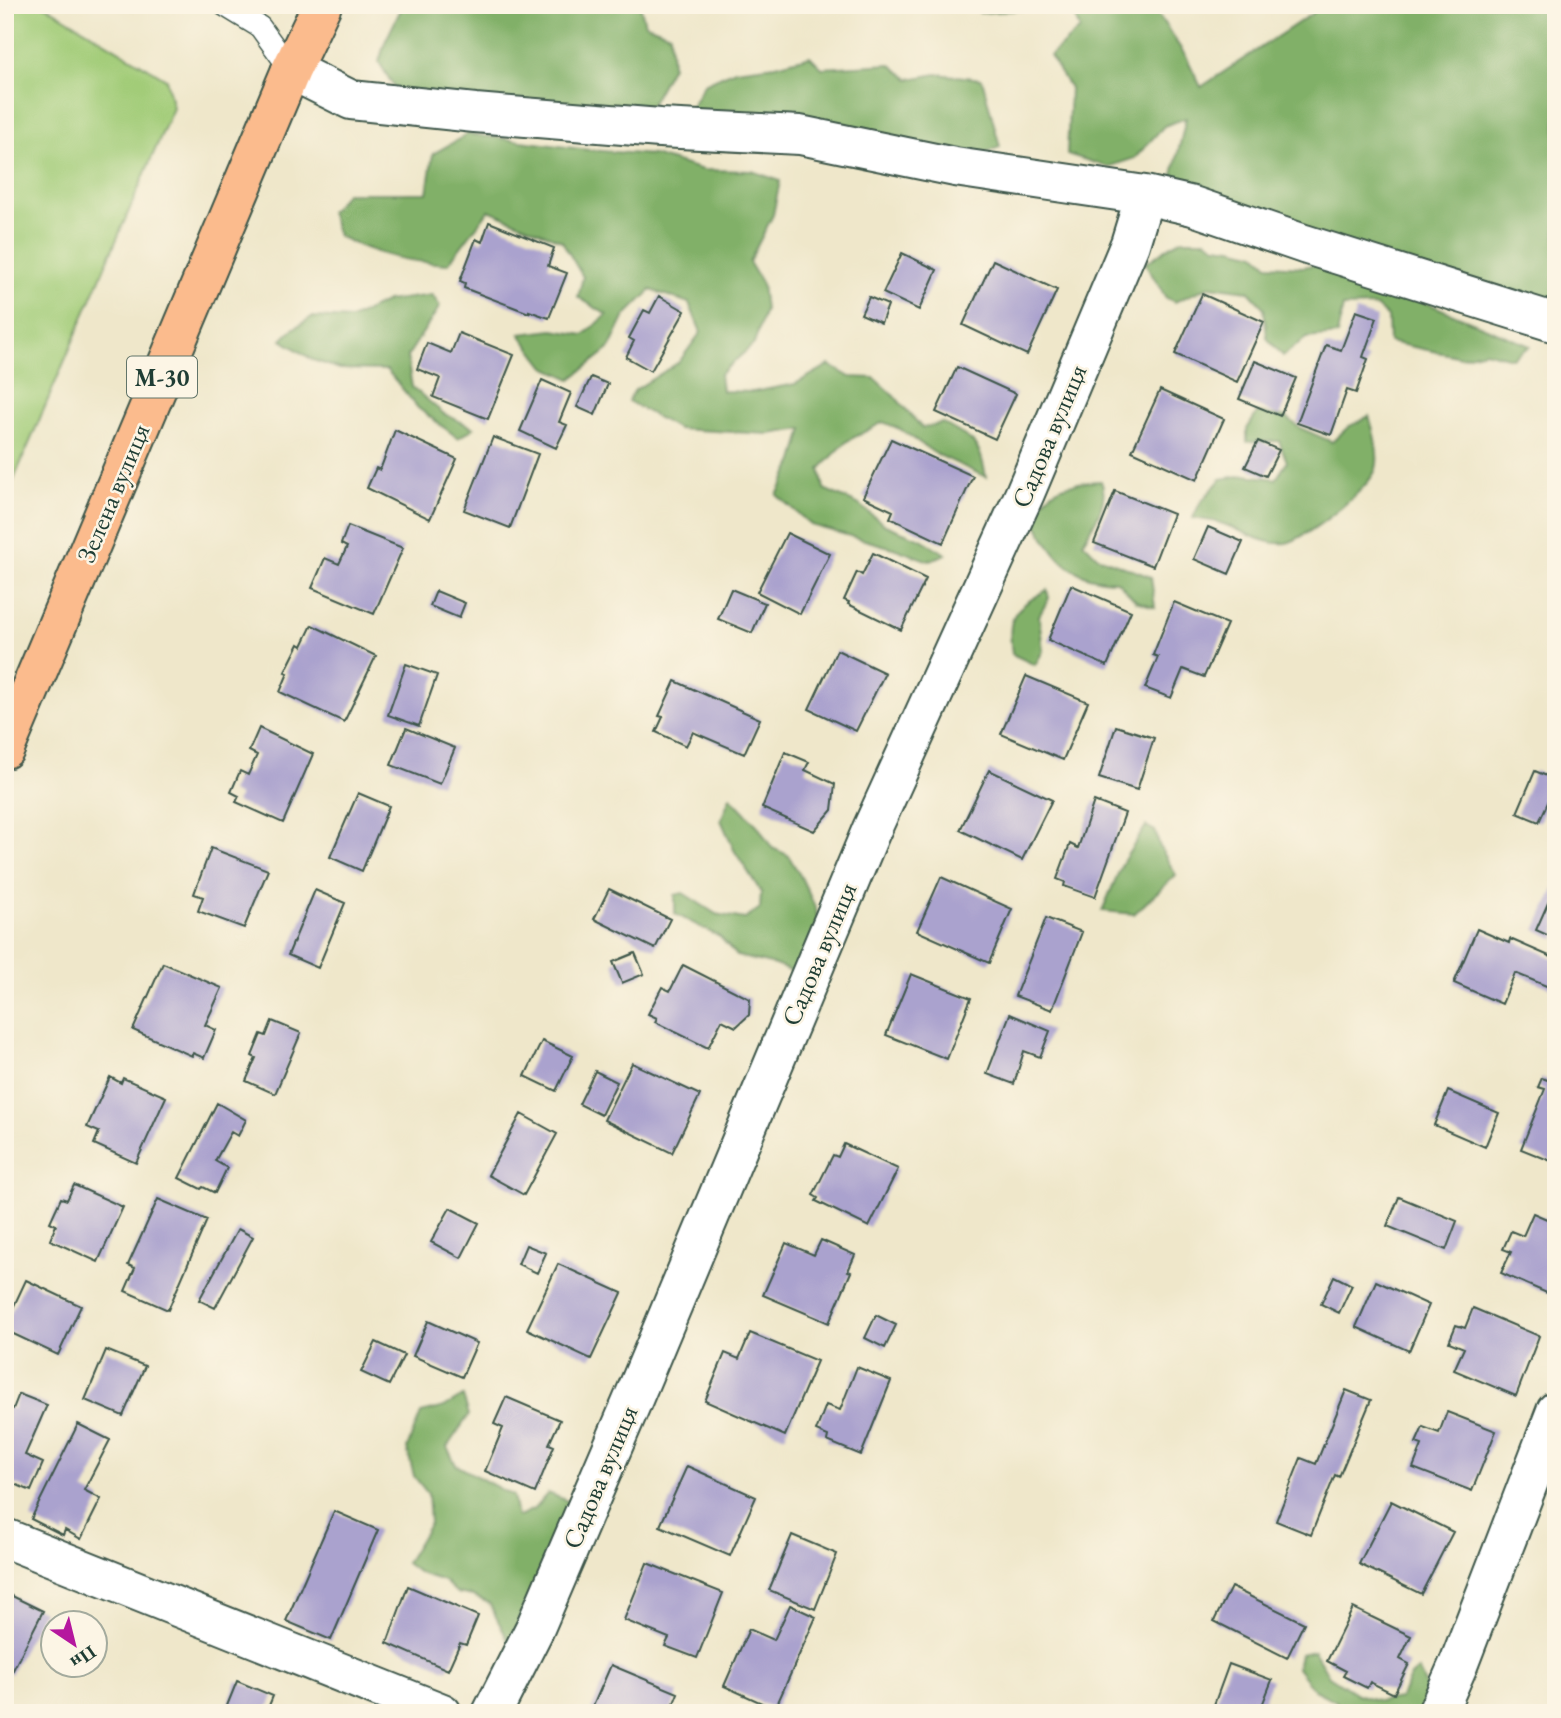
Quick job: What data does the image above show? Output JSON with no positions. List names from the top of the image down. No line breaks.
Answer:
{"streets":{"highway":["М-30","Зелена вулиця"],"street":["Садова вулиця"]},"north":"bottom right"}
